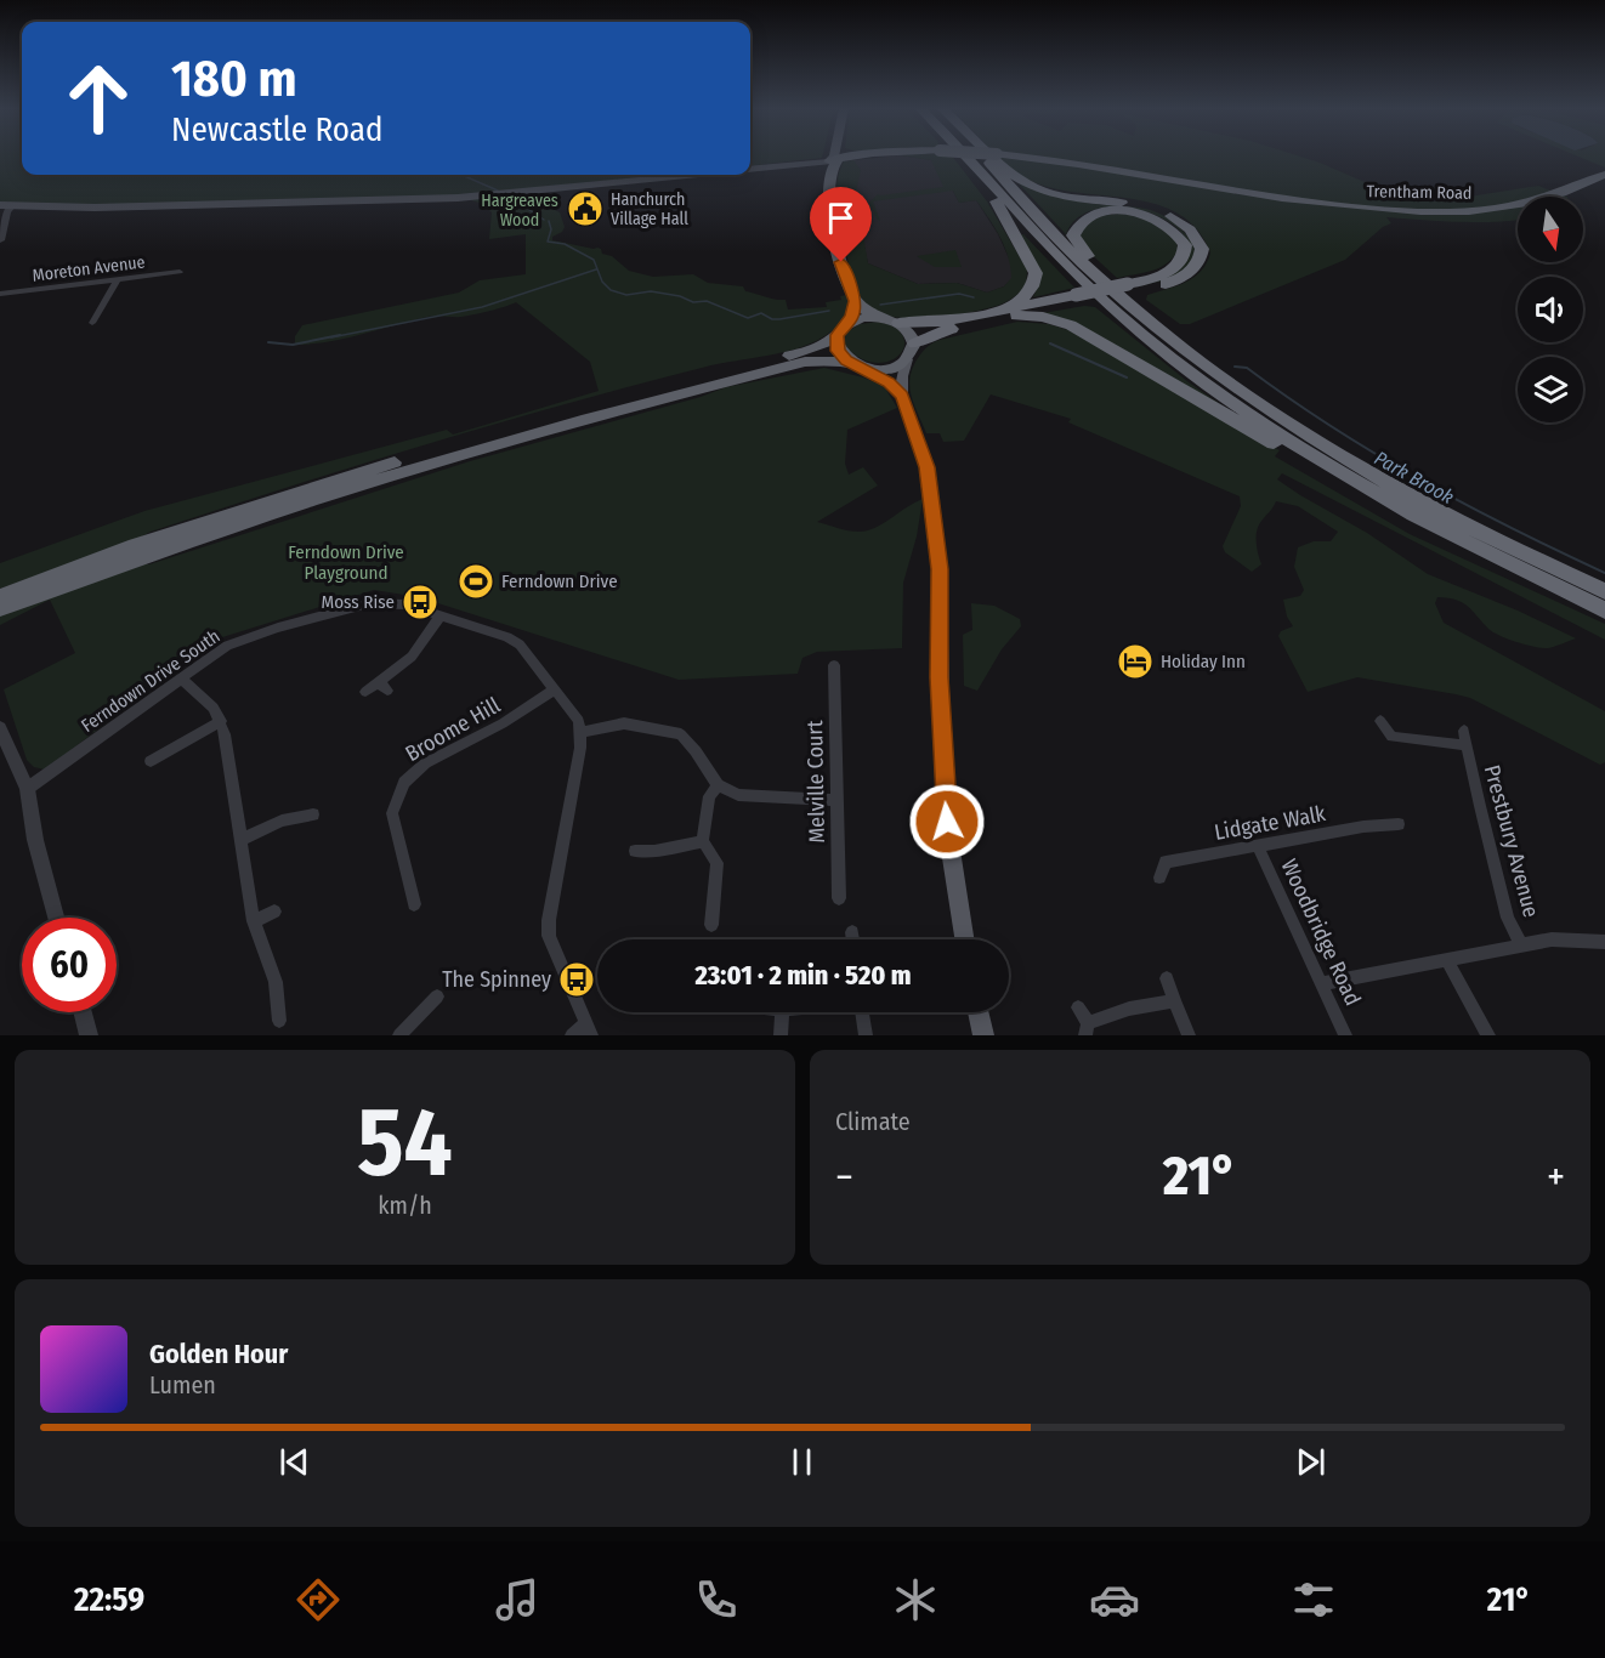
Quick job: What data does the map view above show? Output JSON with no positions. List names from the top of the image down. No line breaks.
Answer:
{"streets":{"highway":["Trentham Road"],"street":["Moreton Avenue","Ferndown Drive South","Broome Hill","Melville Court","Lidgate Walk","Prestbury Avenue","Woodbridge Road"]},"crossings":[["Ferndown Drive South","Broome Hill"],["Lidgate Walk","Woodbridge Road"]],"water":["Park Brook"],"parks":["Hargreaves Wood","Ferndown Drive Playground"],"places":{"public building":["Hanchurch Village Hall"],"sports":["Ferndown Drive"],"bus stop":["Moss Rise","The Spinney"],"hotel":["Holiday Inn"]},"north":"bottom","page":{"turn":["180 m","Newcastle Road"],"limit":"60","trip":"23:01 · 2 min · 520 m","tile":[["54","km/h"],"Climate"],"heat":["−","21°","+"],"song":["Golden Hour","Lumen"],"tabs":["22:59","21°"]}}
